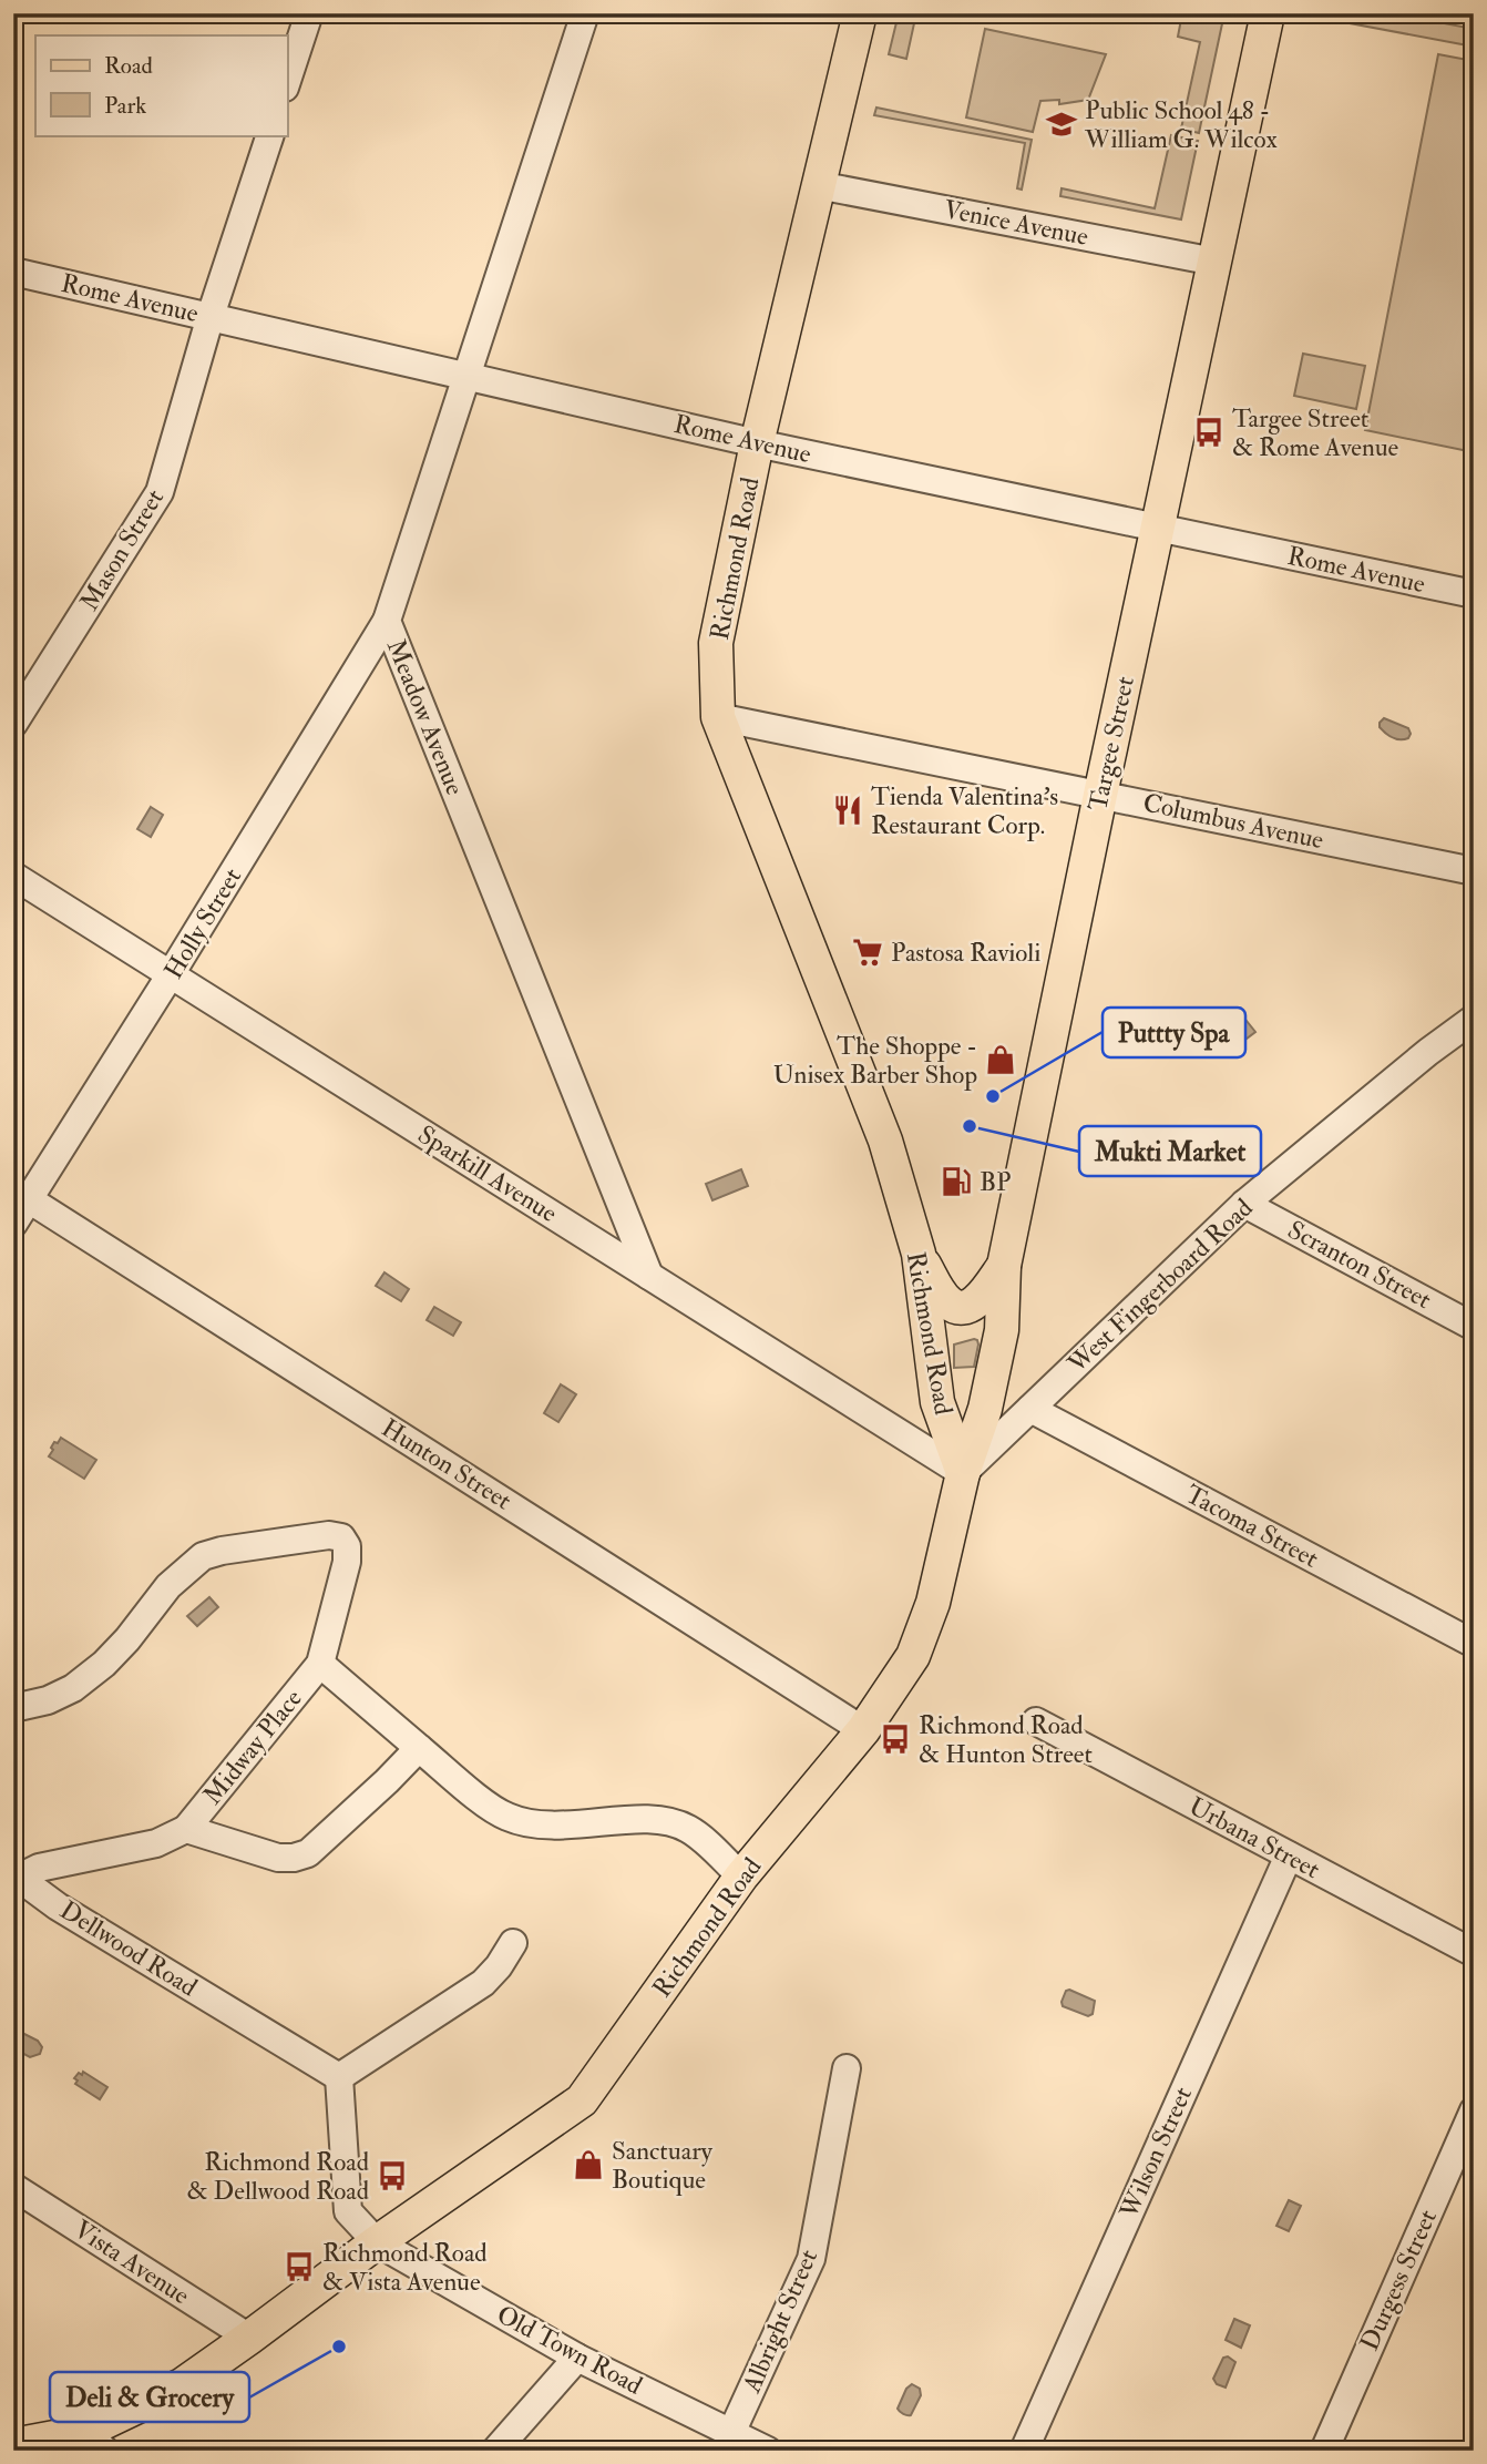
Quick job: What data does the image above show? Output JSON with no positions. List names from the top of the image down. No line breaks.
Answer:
{"streets":{"main road":["Richmond Road","Targee Street"],"street":["Venice Avenue","Rome Avenue","Mason Street","Meadow Avenue","Columbus Avenue","Holly Street","Sparkill Avenue","Scranton Street","West Fingerboard Road","Hunton Street","Tacoma Street","Midway Place","Urbana Street","Dellwood Road","Wilson Street","Vista Avenue","Durgess Street","Albright Street","Old Town Road"]},"crossings":[["Venice Avenue","Richmond Road"],["Venice Avenue","Targee Street"],["Rome Avenue","Mason Street"],["Rome Avenue","Richmond Road"],["Rome Avenue","Meadow Avenue"],["Rome Avenue","Targee Street"],["Richmond Road","Targee Street"],["Richmond Road","Columbus Avenue"],["Richmond Road","Sparkill Avenue"],["Richmond Road","West Fingerboard Road"],["Richmond Road","Hunton Street"],["Richmond Road","Vista Avenue"],["Richmond Road","Old Town Road"],["Meadow Avenue","Holly Street"],["Meadow Avenue","Sparkill Avenue"],["Targee Street","Columbus Avenue"],["Targee Street","Sparkill Avenue"],["Targee Street","West Fingerboard Road"],["Holly Street","Sparkill Avenue"],["Holly Street","Hunton Street"],["Sparkill Avenue","West Fingerboard Road"],["Scranton Street","West Fingerboard Road"],["West Fingerboard Road","Tacoma Street"],["Midway Place","Dellwood Road"],["Urbana Street","Wilson Street"],["Albright Street","Old Town Road"]],"places":{"school or university":["Public School 48 - William G. Wilcox"],"bus stop":["Targee Street & Rome Avenue","Richmond Road & Hunton Street","Richmond Road & Dellwood Road","Richmond Road & Vista Avenue"],"restaurant":["Tienda Valentina's Restaurant Corp."],"supermarket":["Pastosa Ravioli"],"shop":["The Shoppe - Unisex Barber Shop","Sanctuary Boutique"],"other":["Puttty Spa","Mukti Market","Deli & Grocery"],"fuel station":["BP"]},"legend":["Road","Park"]}
